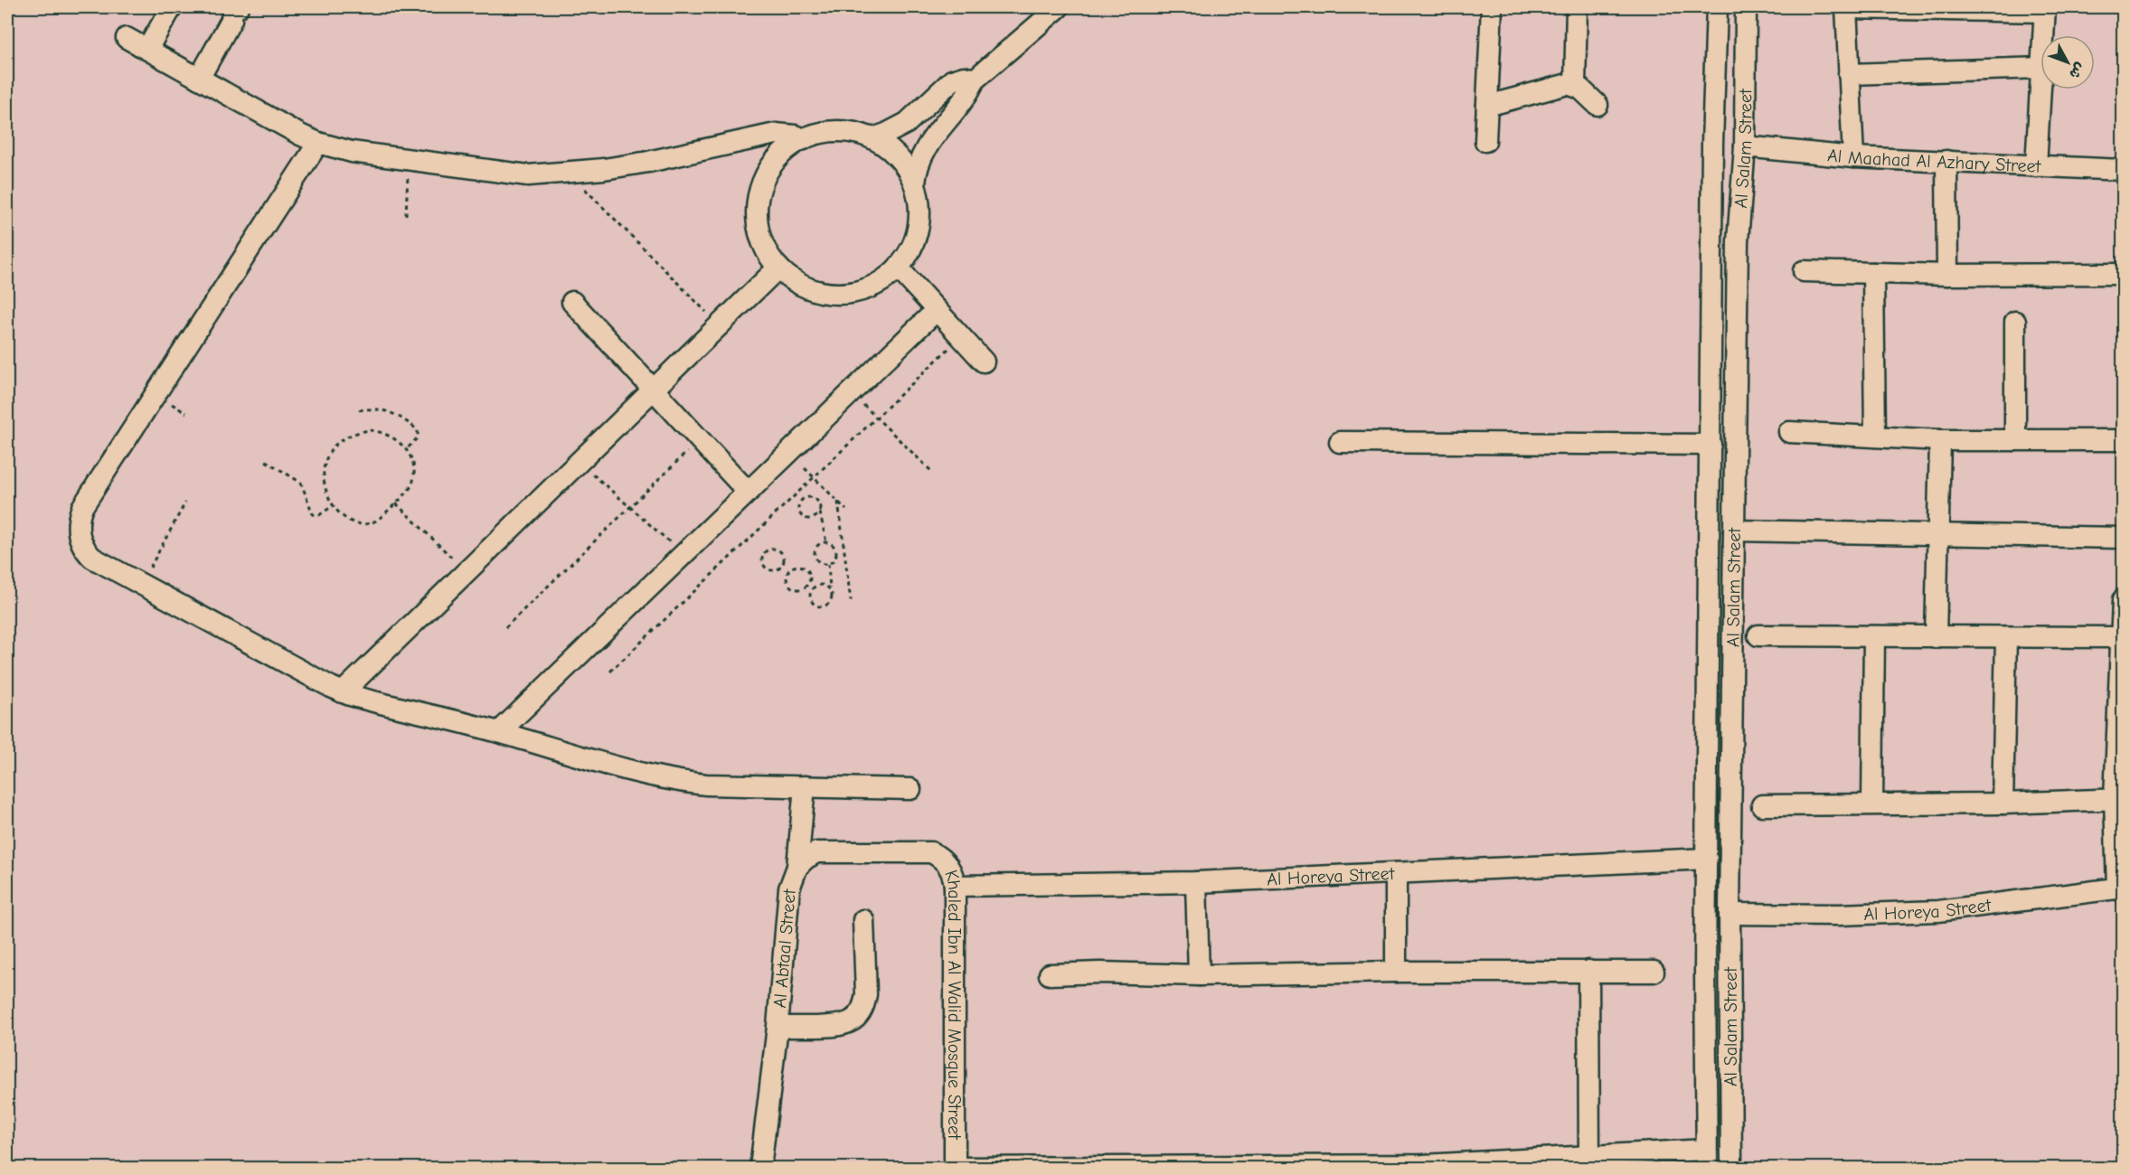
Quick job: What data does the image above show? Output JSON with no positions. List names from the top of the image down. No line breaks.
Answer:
{"streets":{"street":["Al Salam Street","Al Maahad Al Azhary Street","Al Horeya Street","Al Abtaal Street","Khaled Ibn Al Walid Mosque Street"]},"crossings":[["Al Salam Street","Al Maahad Al Azhary Street"],["Al Salam Street","Al Horeya Street"],["Al Horeya Street","Khaled Ibn Al Walid Mosque Street"],["Al Abtaal Street","Khaled Ibn Al Walid Mosque Street"]],"north":"bottom right"}
